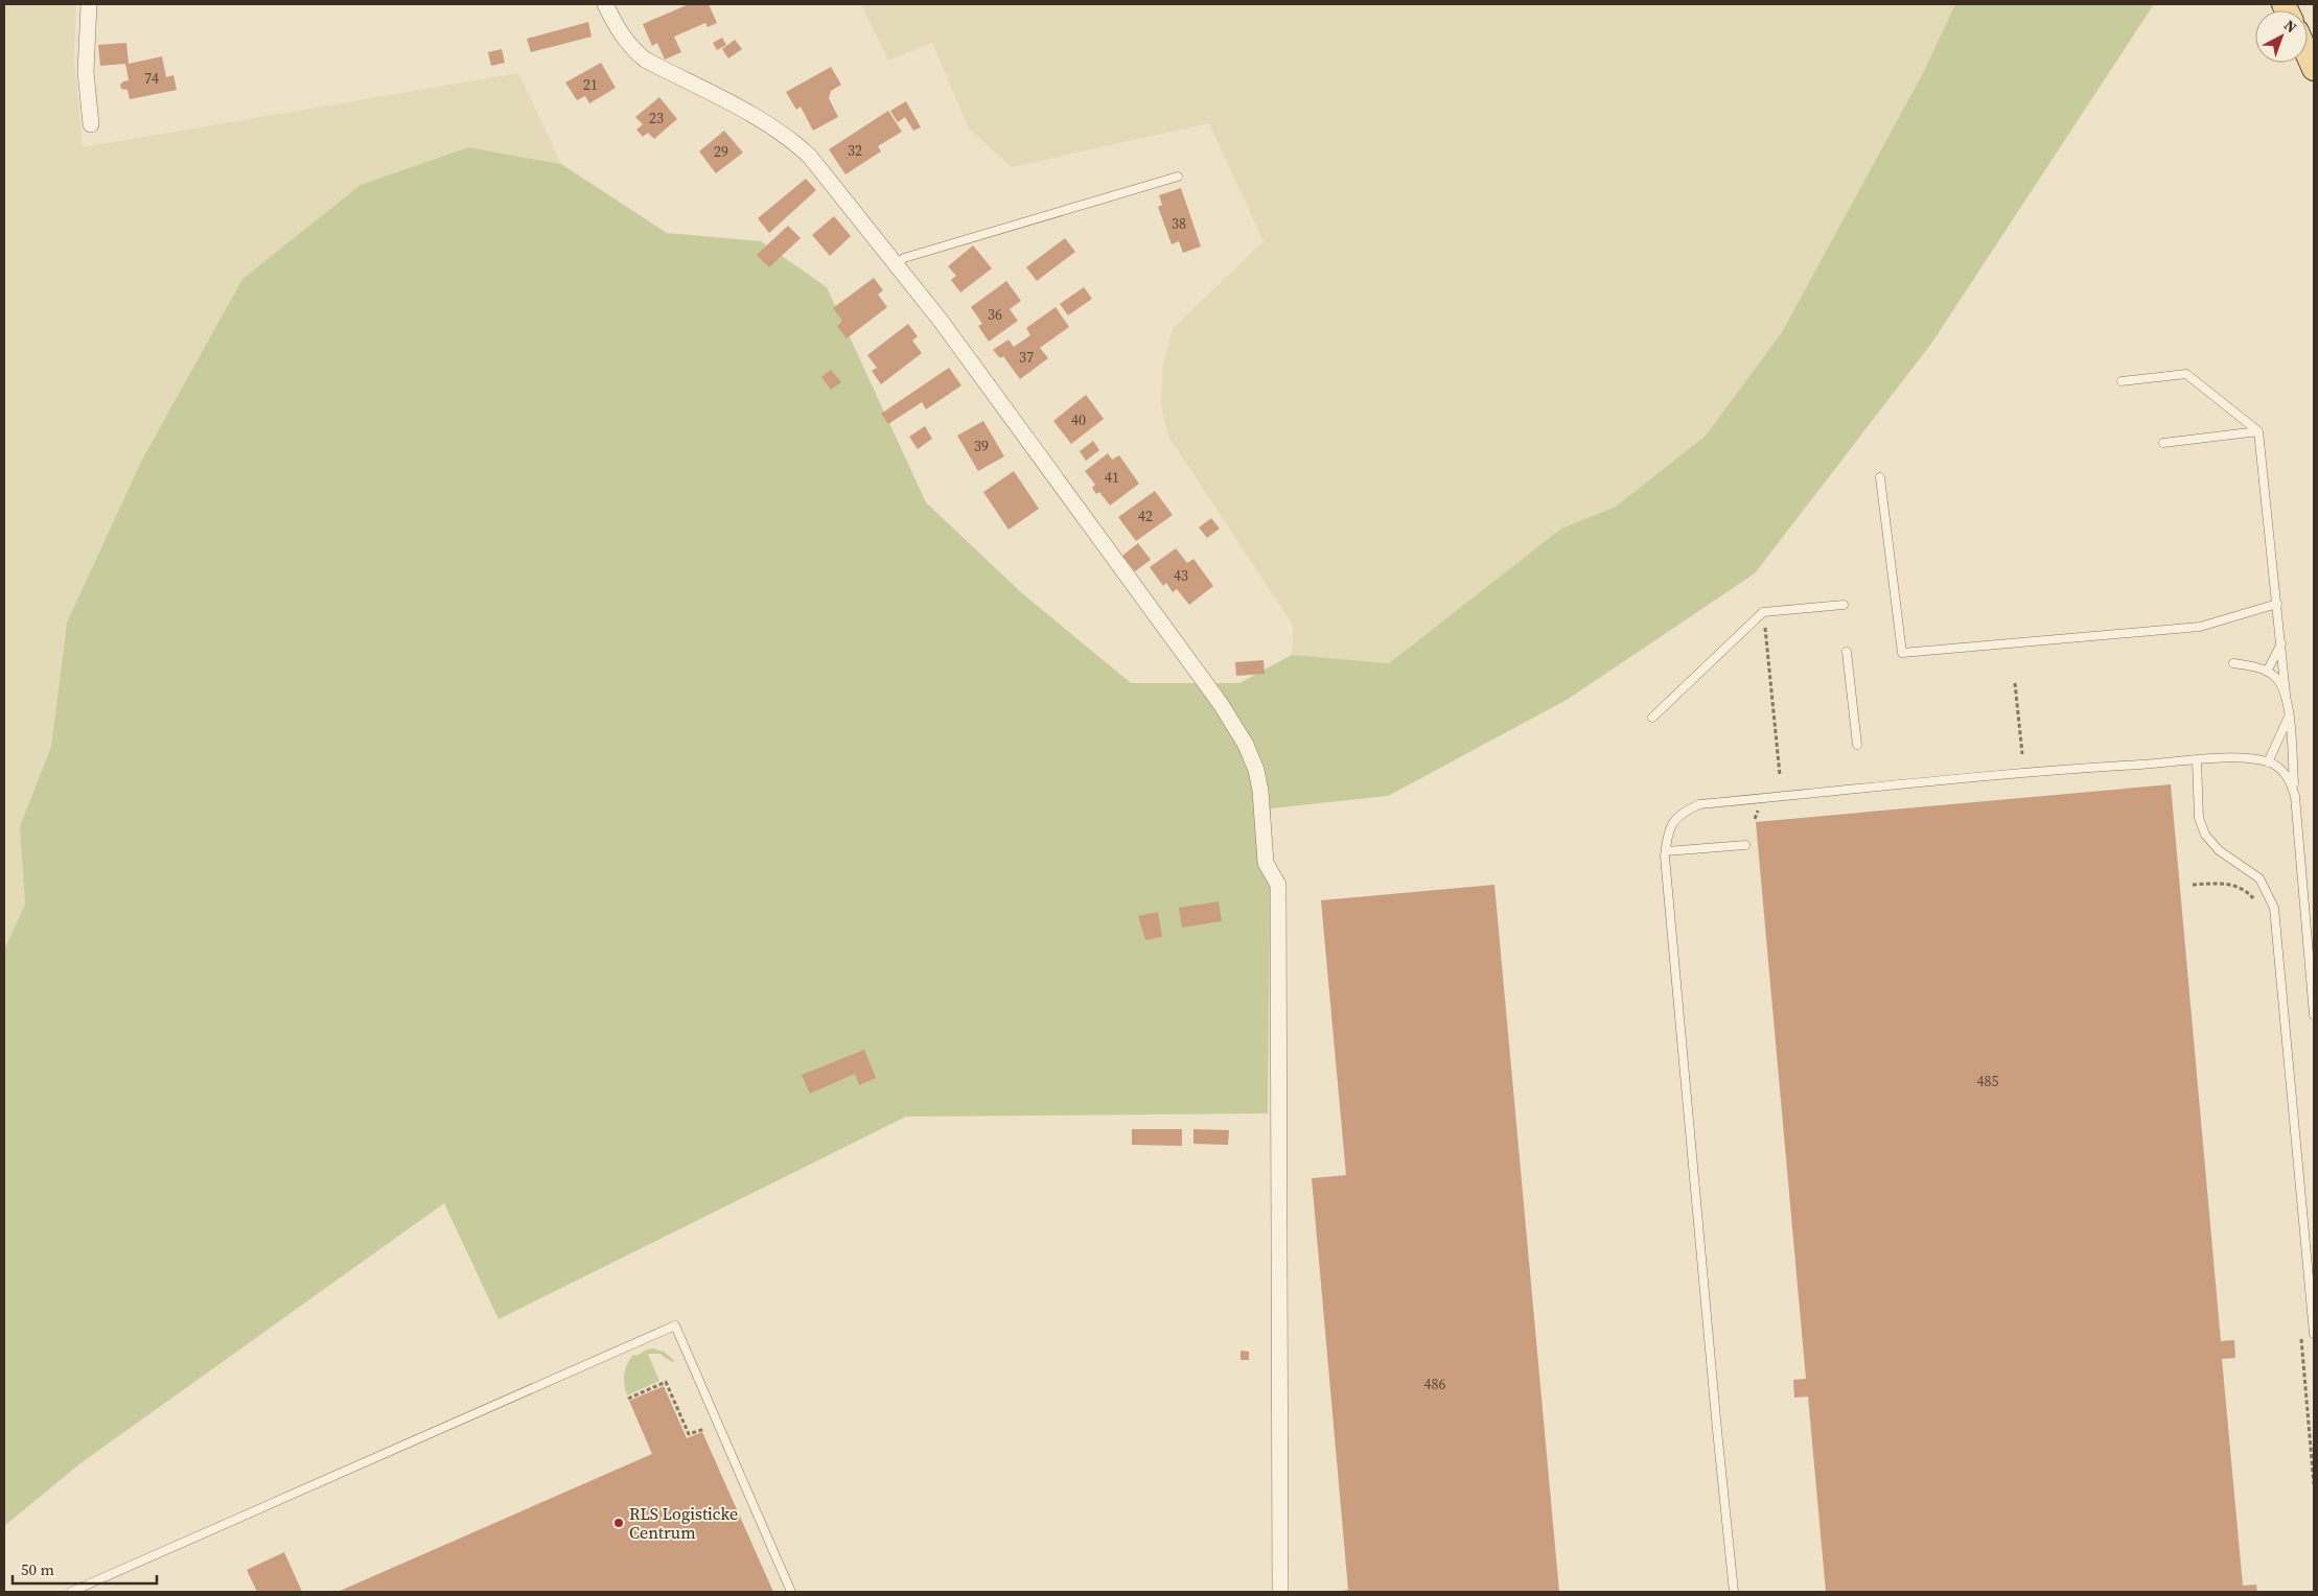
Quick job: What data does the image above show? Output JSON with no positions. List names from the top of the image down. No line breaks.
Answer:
{"places":["RLS Logisticke Centrum"],"house_numbers":["74","21","23","32","29","38","36","37","40","39","41","42","43","485","486"],"scale_bar":"50 m","north":"top right"}
